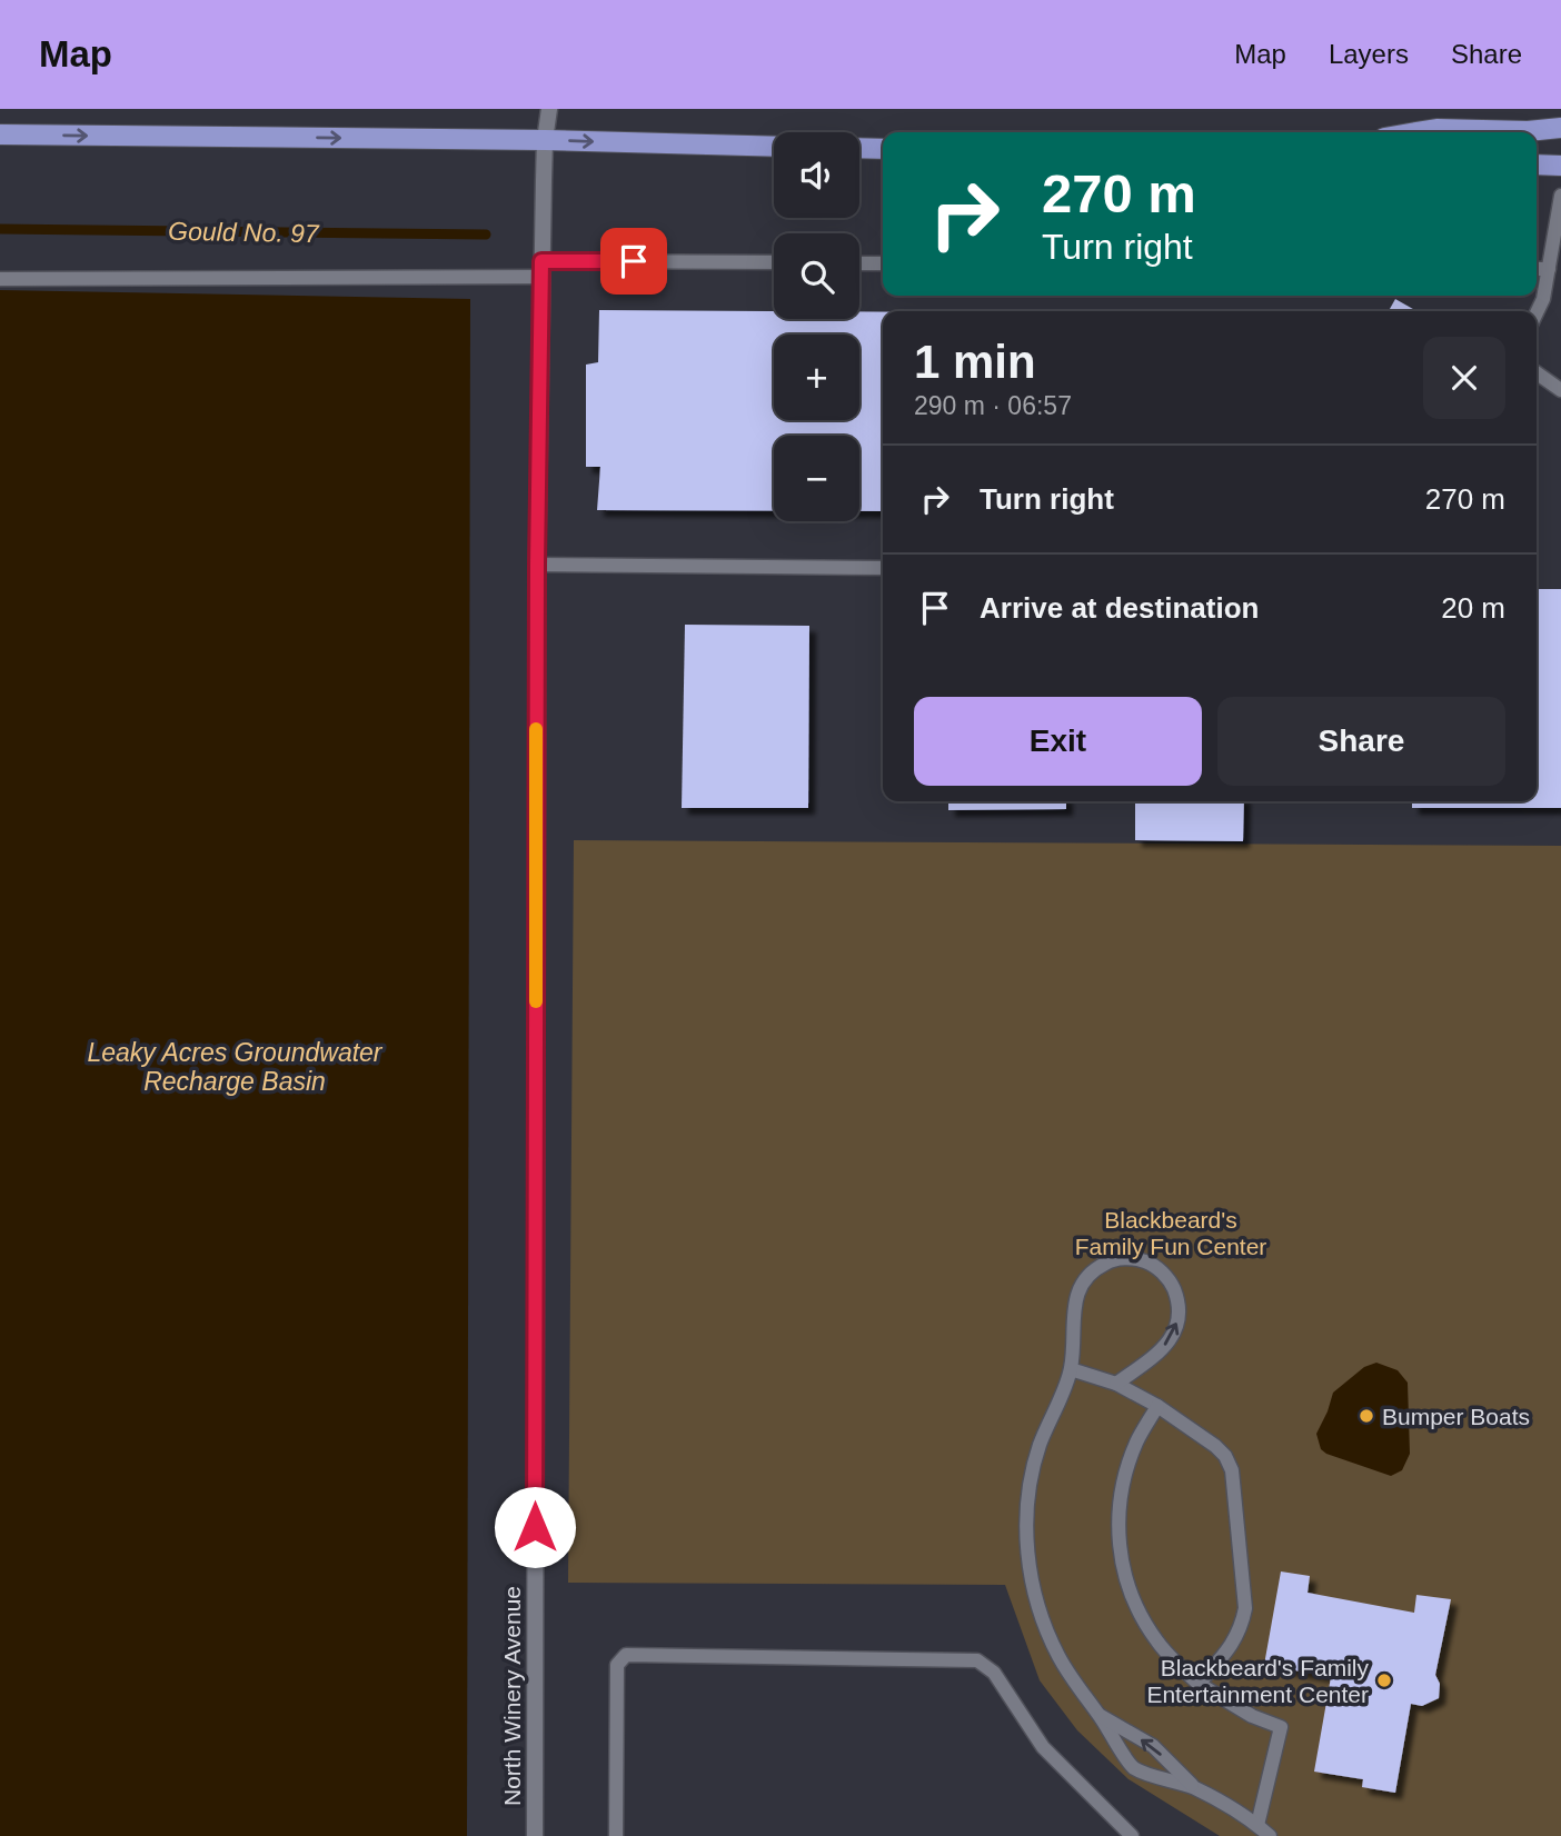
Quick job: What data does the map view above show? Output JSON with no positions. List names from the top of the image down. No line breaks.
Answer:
{"streets":{"street":["North Winery Avenue"]},"water":["Gould No. 97","Leaky Acres Groundwater Recharge Basin"],"parks":["Blackbeard's Family Fun Center"],"places":["Bumper Boats","Blackbeard's Family Entertainment Center"],"page":{"header":"Map","nav":["Map","Layers","Share"],"map_buttons":["+","−"],"turn":["270 m","Turn right"],"heading":["1 min","290 m · 06:57"],"list":[{"name":"Turn right","value":"270 m"},{"name":"Arrive at destination","value":"20 m"}],"buttons":["Exit","Share"]}}
